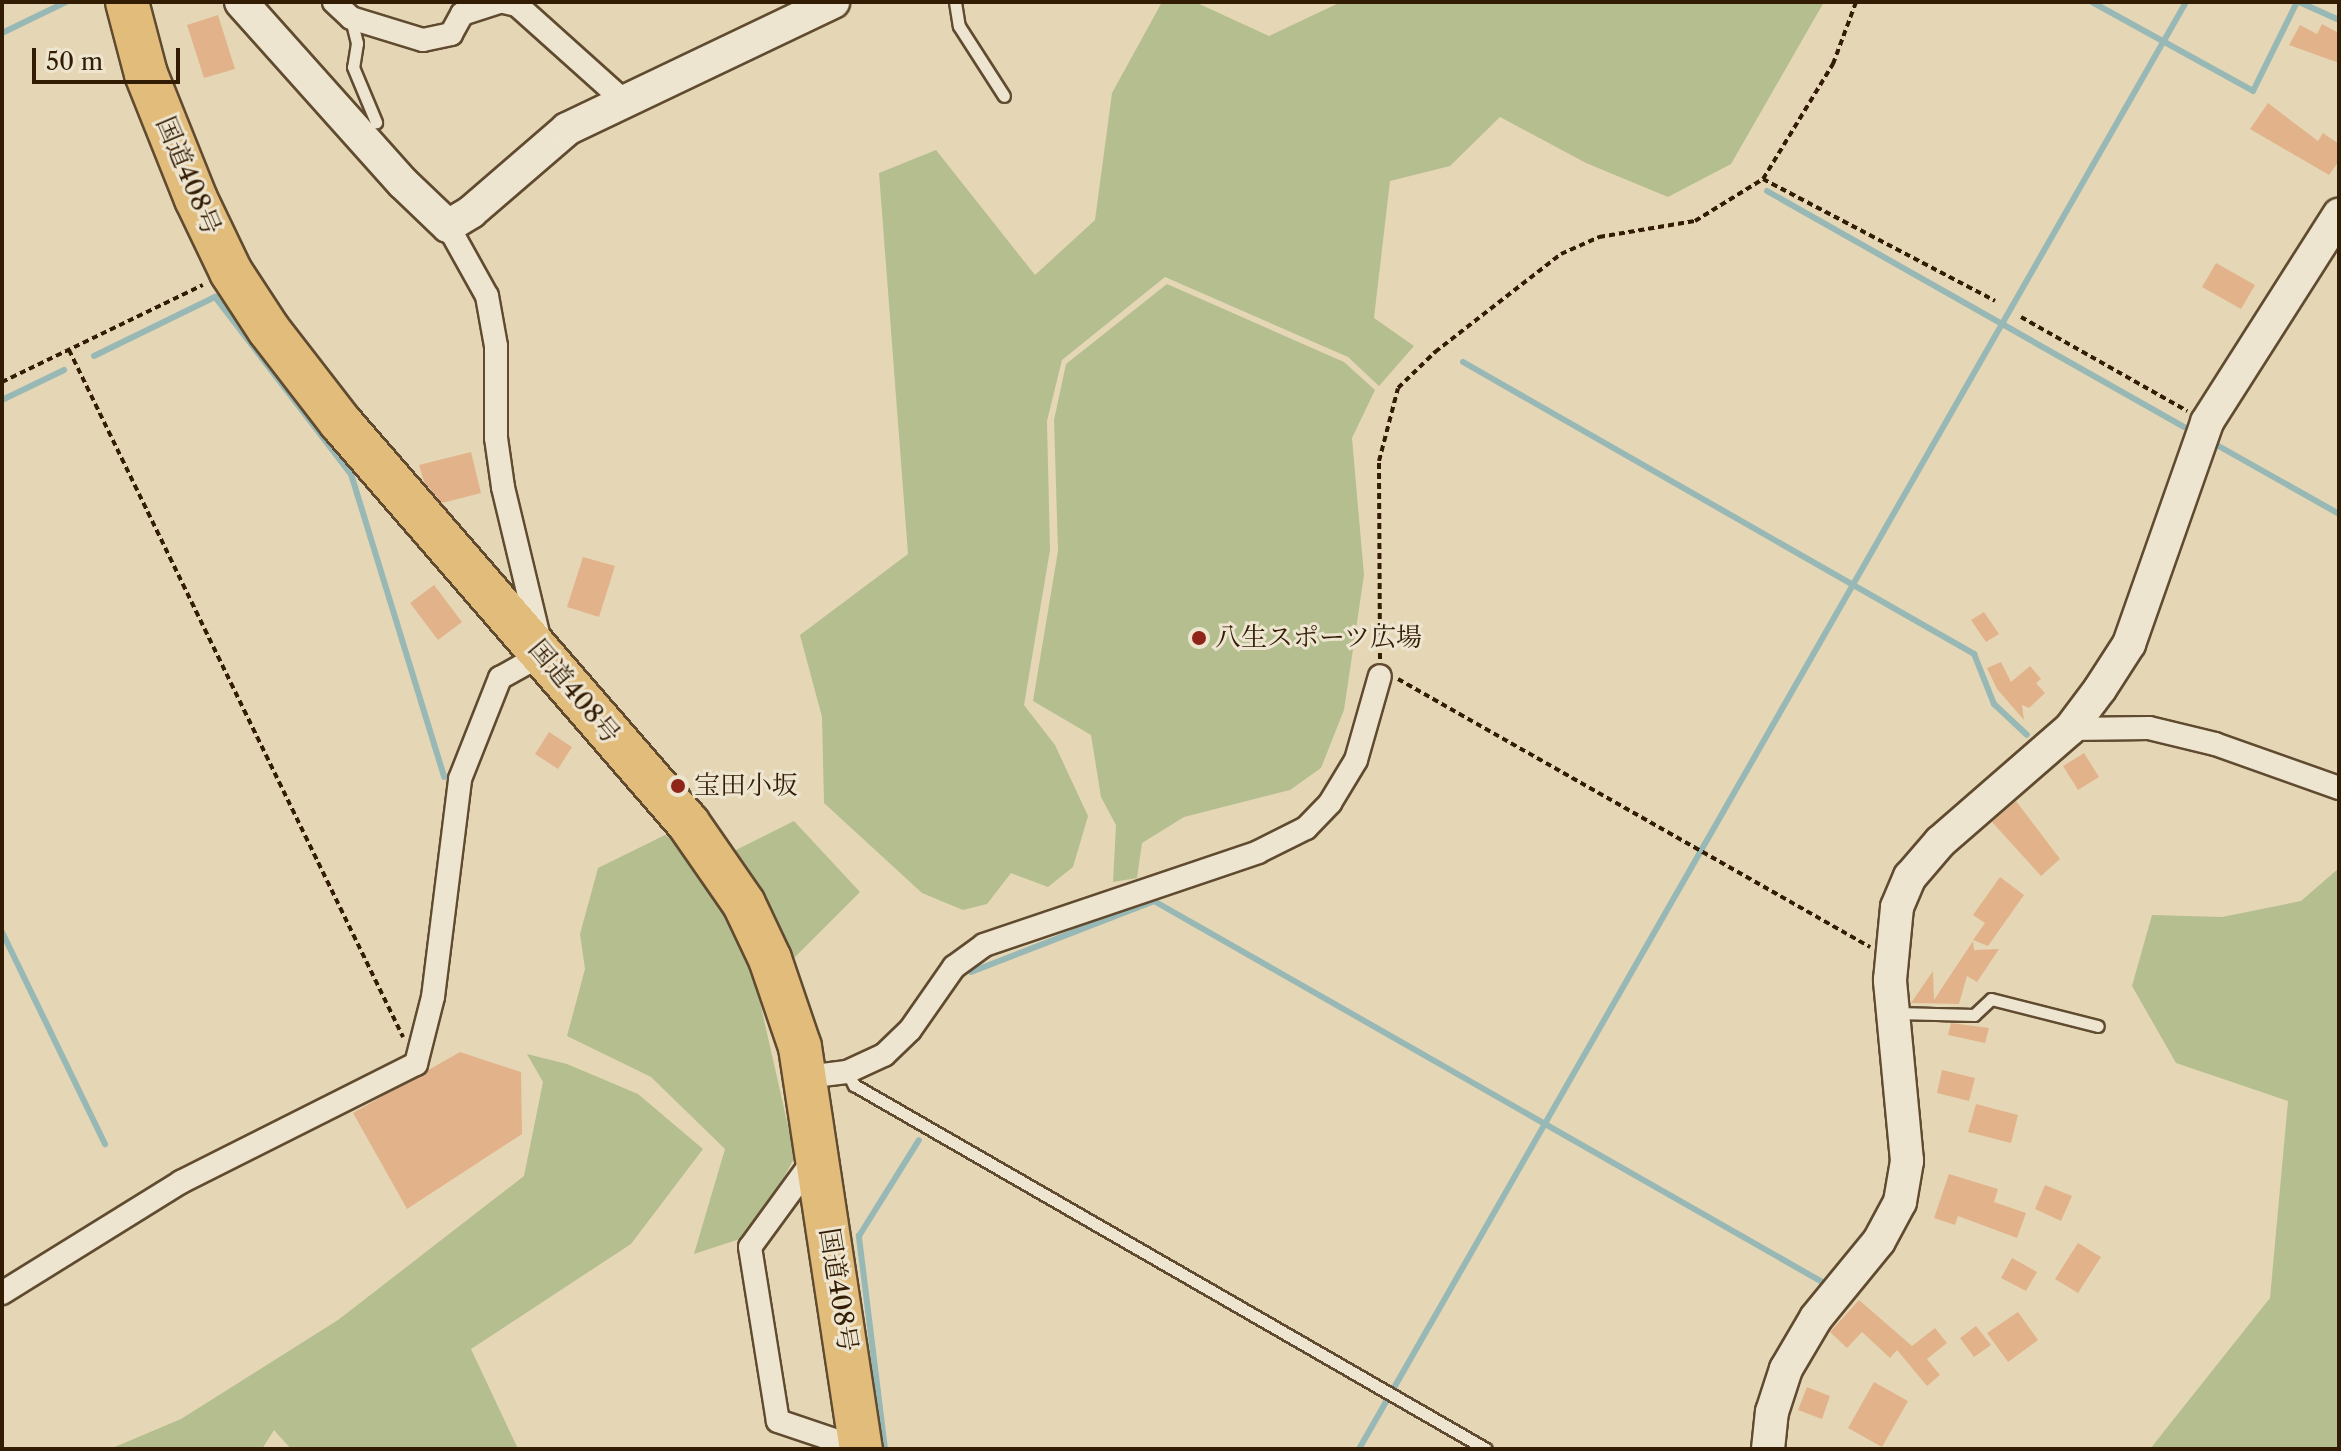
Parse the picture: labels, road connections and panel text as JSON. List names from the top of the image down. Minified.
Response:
{"streets":{"highway":["国道408号"]},"places":["八生スポーツ広場","宝田小坂"],"scale_bar":"50 m"}
